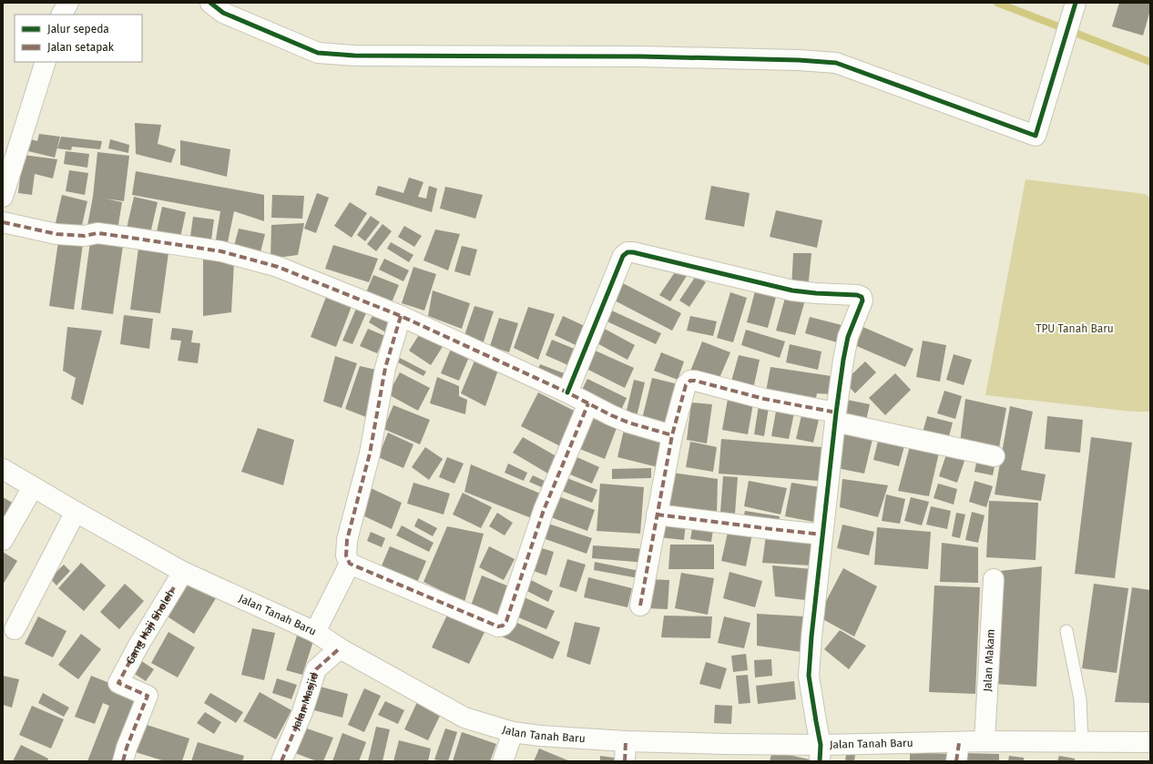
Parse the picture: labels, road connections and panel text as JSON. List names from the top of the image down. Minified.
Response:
{"streets":{"street":["Jalan Tanah Baru","Gang Haji Sholeh","Jalan Makam","Jalan Masjid"]},"crossings":[["Jalan Tanah Baru","Gang Haji Sholeh"],["Jalan Tanah Baru","Jalan Makam"],["Jalan Tanah Baru","Jalan Masjid"]],"parks":["TPU Tanah Baru"],"legend":["Jalur sepeda","Jalan setapak"]}
